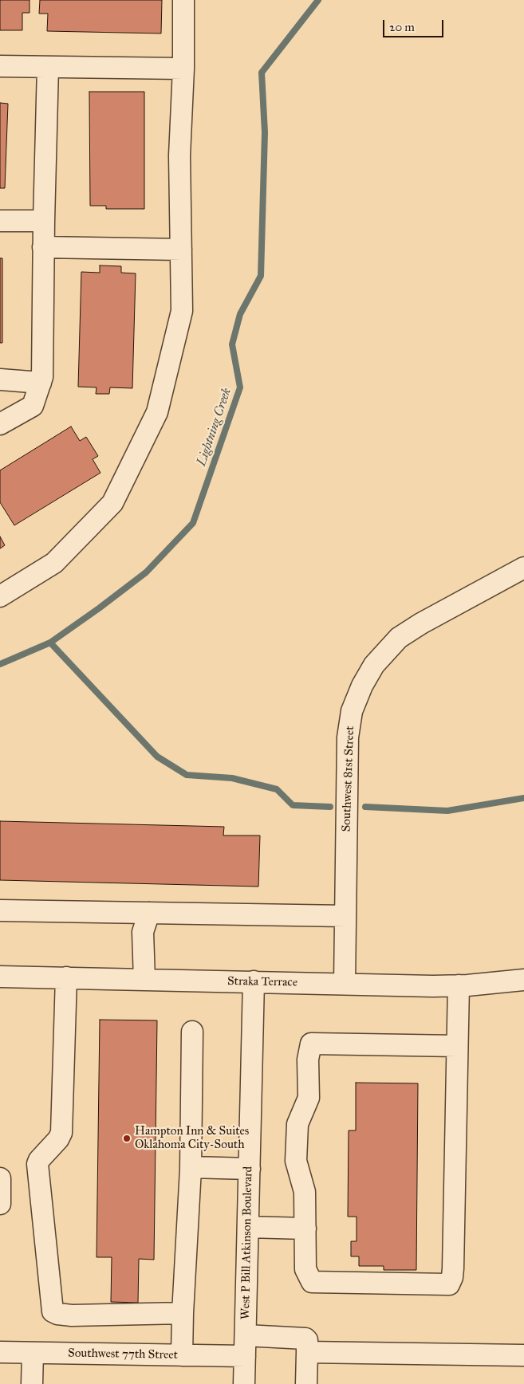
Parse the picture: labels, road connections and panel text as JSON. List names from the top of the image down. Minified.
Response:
{"streets":{"street":["Southwest 81st Street","Straka Terrace","West P Bill Atkinson Boulevard","Southwest 77th Street"]},"crossings":[["Southwest 81st Street","Straka Terrace"],["Straka Terrace","West P Bill Atkinson Boulevard"],["West P Bill Atkinson Boulevard","Southwest 77th Street"]],"water":["Lightning Creek"],"places":["Hampton Inn & Suites Oklahoma City-South"],"scale_bar":"20 m"}
